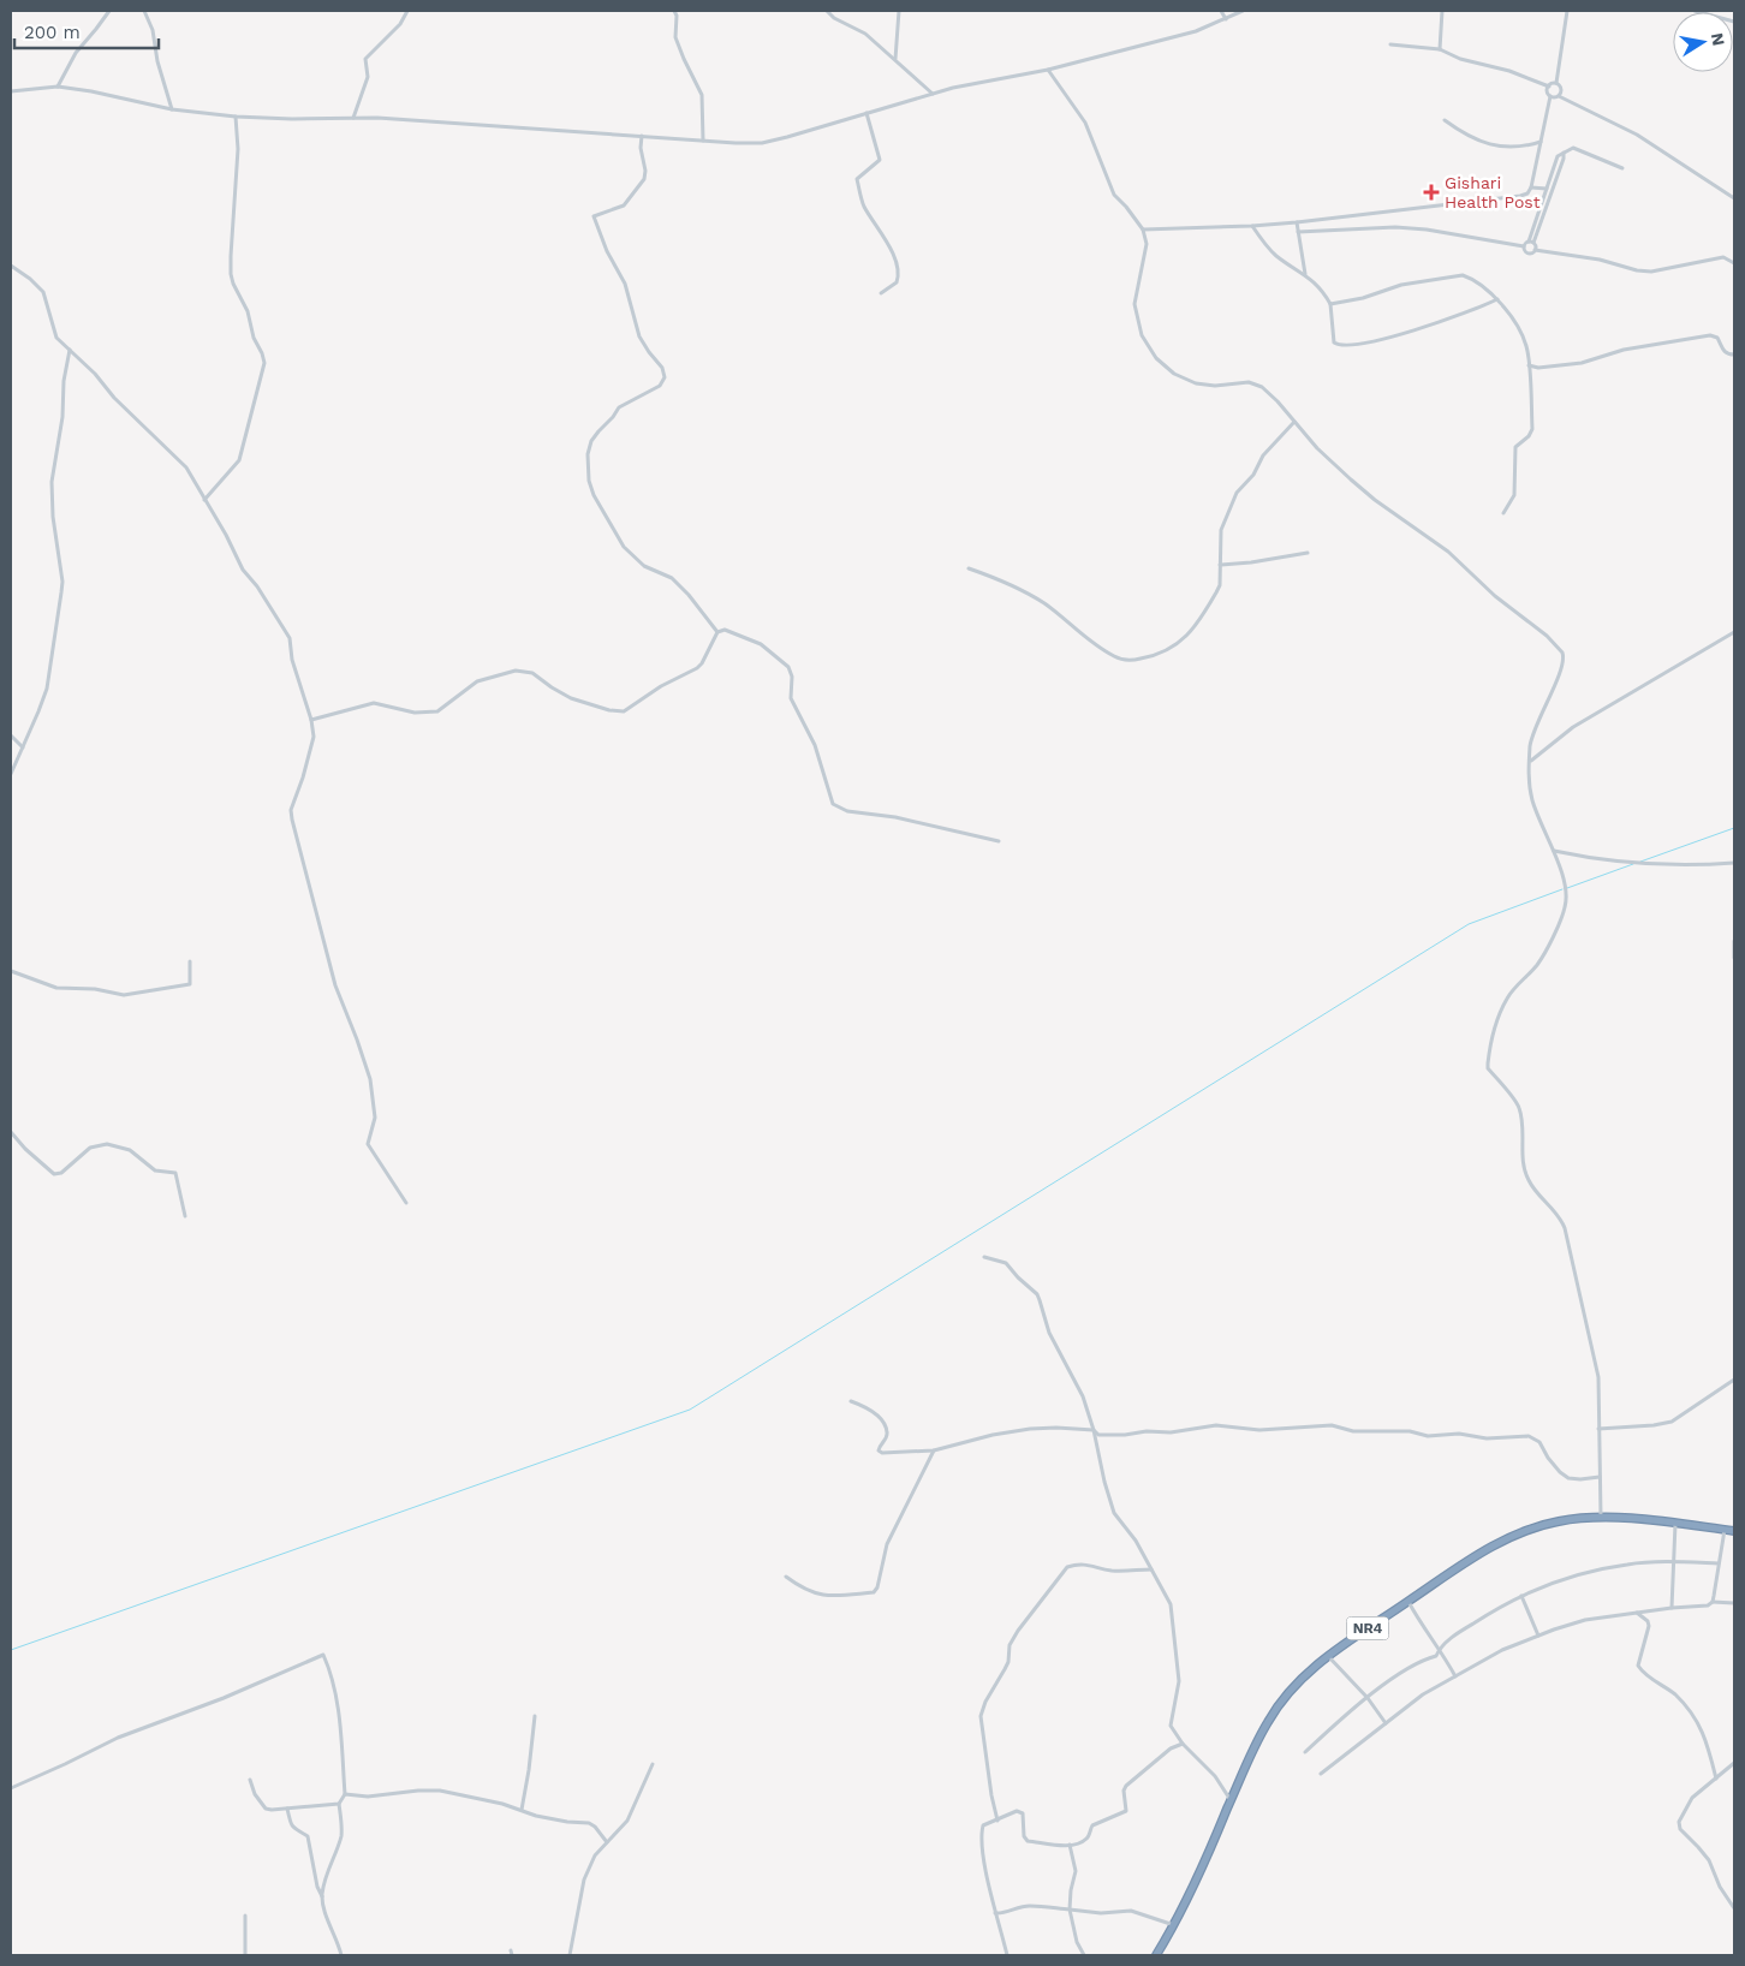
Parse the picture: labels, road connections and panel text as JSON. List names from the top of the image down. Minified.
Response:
{"streets":{"highway":["NR4"]},"places":{"health":["Gishari Health Post"]},"scale_bar":"200 m","north":"right"}
